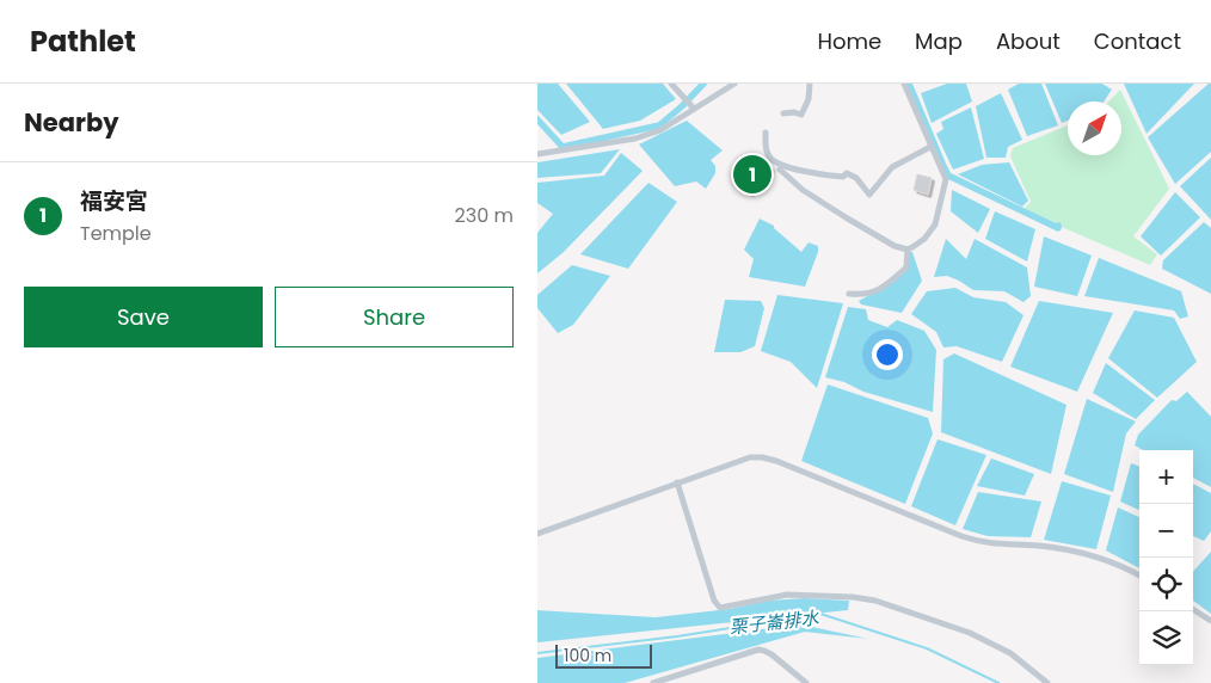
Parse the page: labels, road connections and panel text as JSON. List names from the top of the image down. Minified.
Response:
{"water":["栗子崙排水"],"scale_bar":"100 m","north":"top right","page":{"header":"Pathlet","nav":["Home","Map","About","Contact"],"heading":"Nearby","pins":"1","list":[{"mark":"1","name":"福安宮","note":"Temple","value":"230 m"}],"buttons":["Save","Share"],"map_buttons":["+","−"],"scale":"100 m"}}
